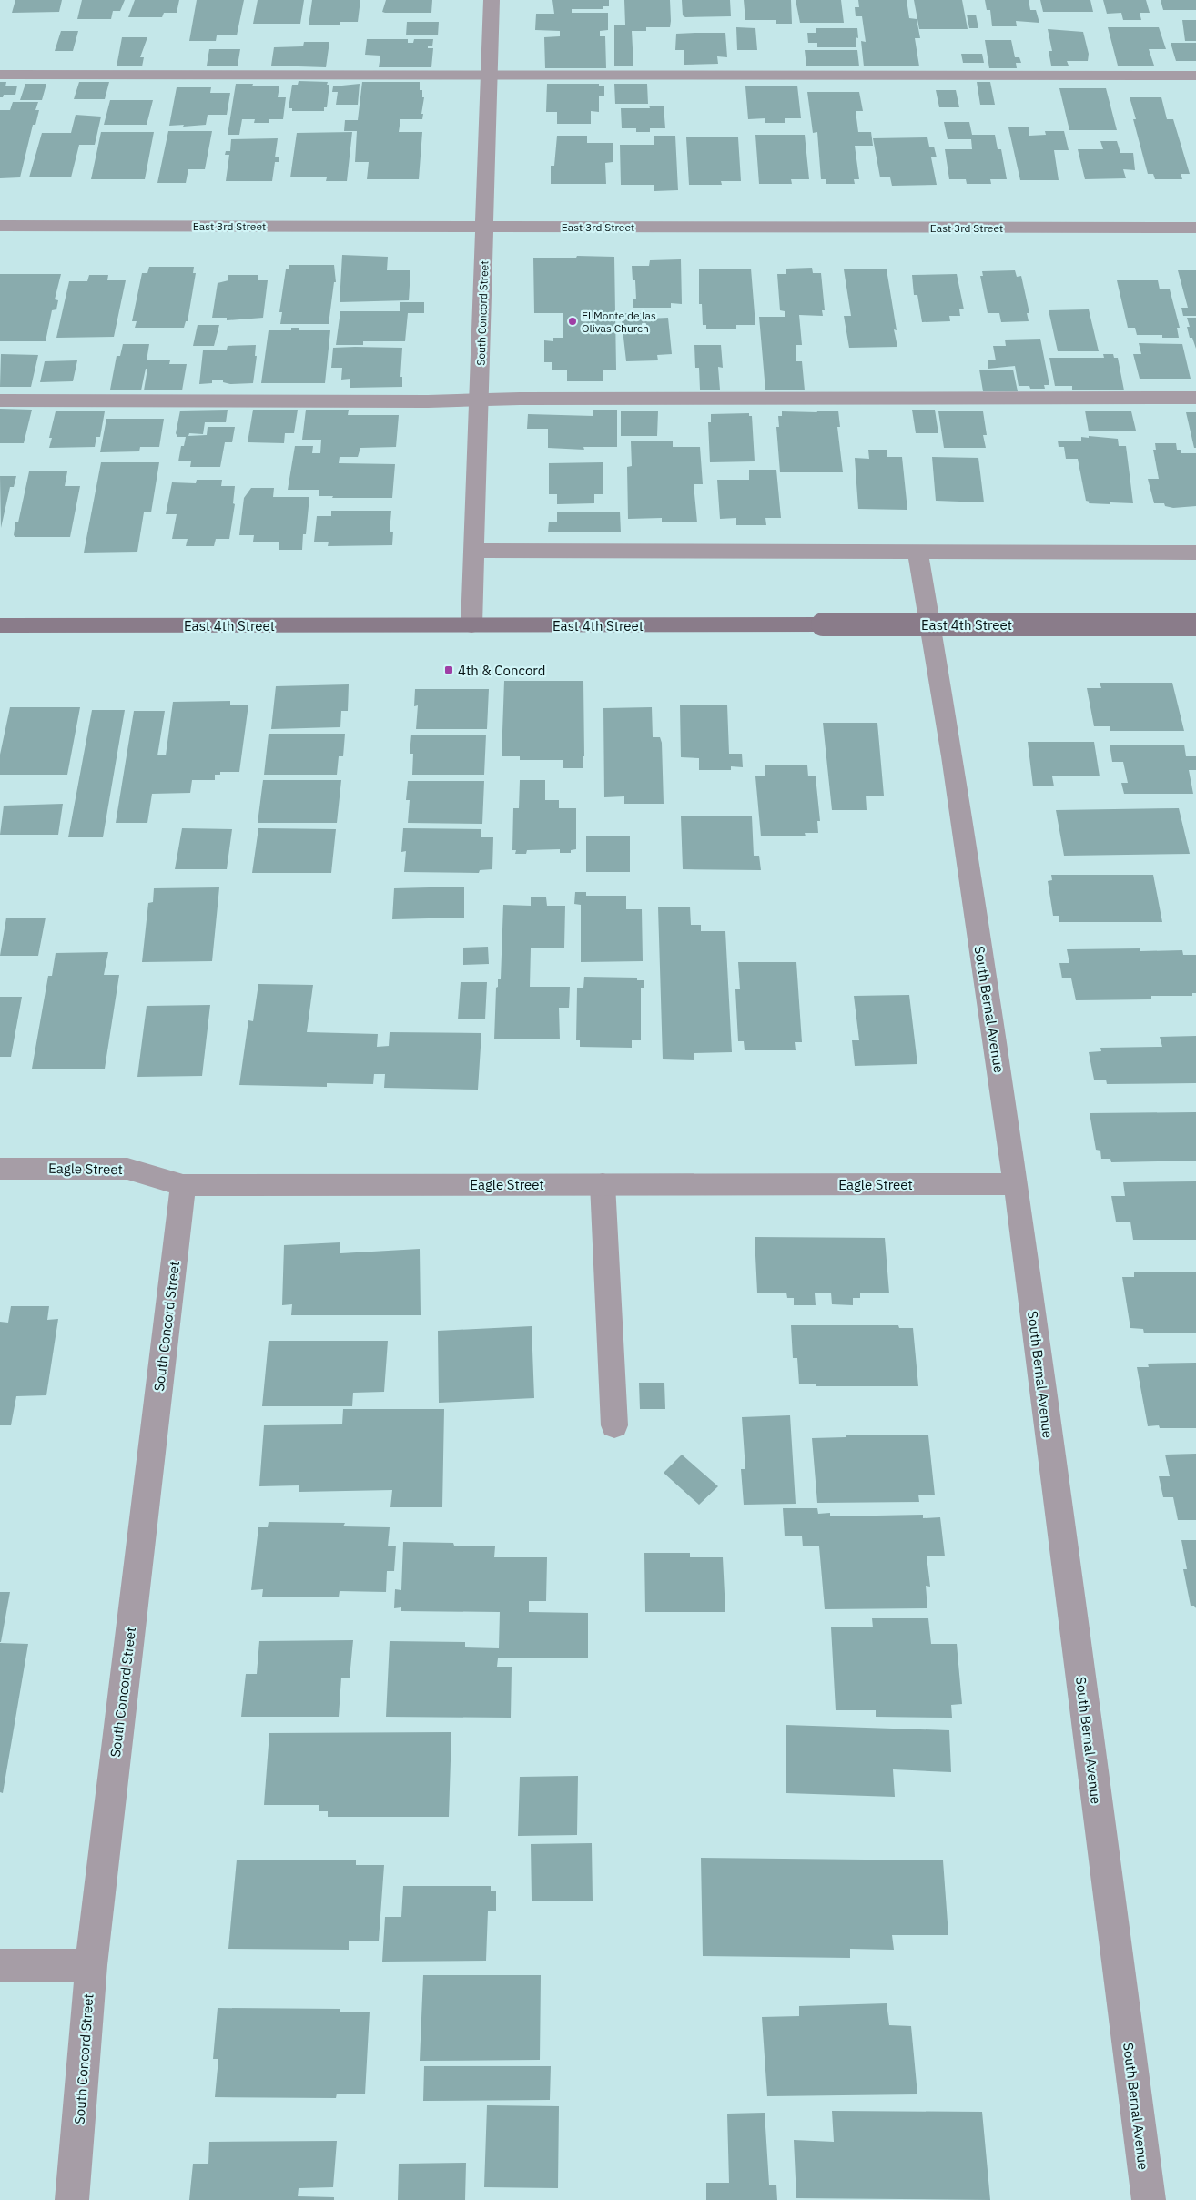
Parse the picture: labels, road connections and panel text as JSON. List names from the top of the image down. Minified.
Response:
{"streets":{"main road":["East 4th Street"],"street":["East 3rd Street","South Concord Street","South Bernal Avenue","Eagle Street"]},"crossings":[["East 3rd Street","South Concord Street"],["South Concord Street","East 4th Street"],["South Concord Street","Eagle Street"],["South Bernal Avenue","Eagle Street"]],"places":{"other":["El Monte de las Olivas Church"],"transit":["4th & Concord"]}}
